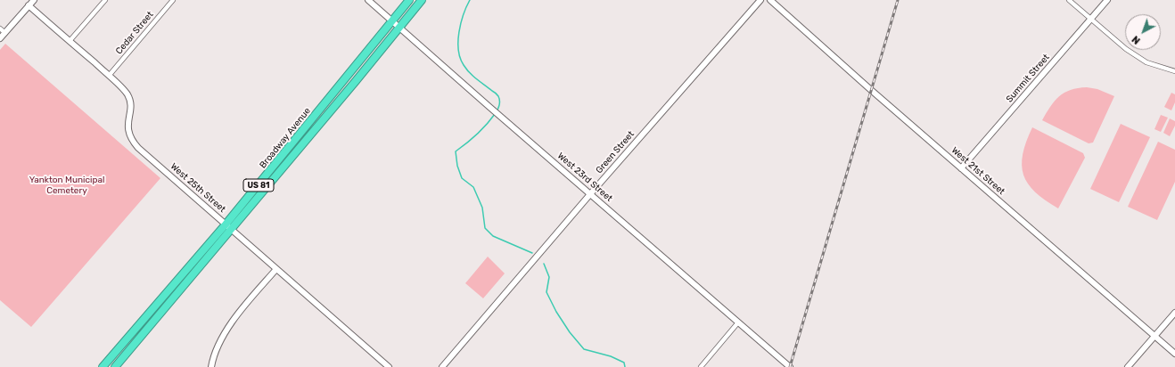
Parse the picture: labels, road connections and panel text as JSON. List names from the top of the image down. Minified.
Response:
{"streets":{"highway":["Broadway Avenue","US 81"],"street":["Cedar Street","Summit Street","Green Street","West 21st Street","West 23rd Street","West 25th Street"]},"crossings":[["Cedar Street","West 25th Street"],["Summit Street","West 21st Street"],["Broadway Avenue","West 23rd Street"],["Broadway Avenue","West 25th Street"],["Green Street","West 23rd Street"]],"parks":["Yankton Municipal Cemetery"],"north":"bottom left"}
